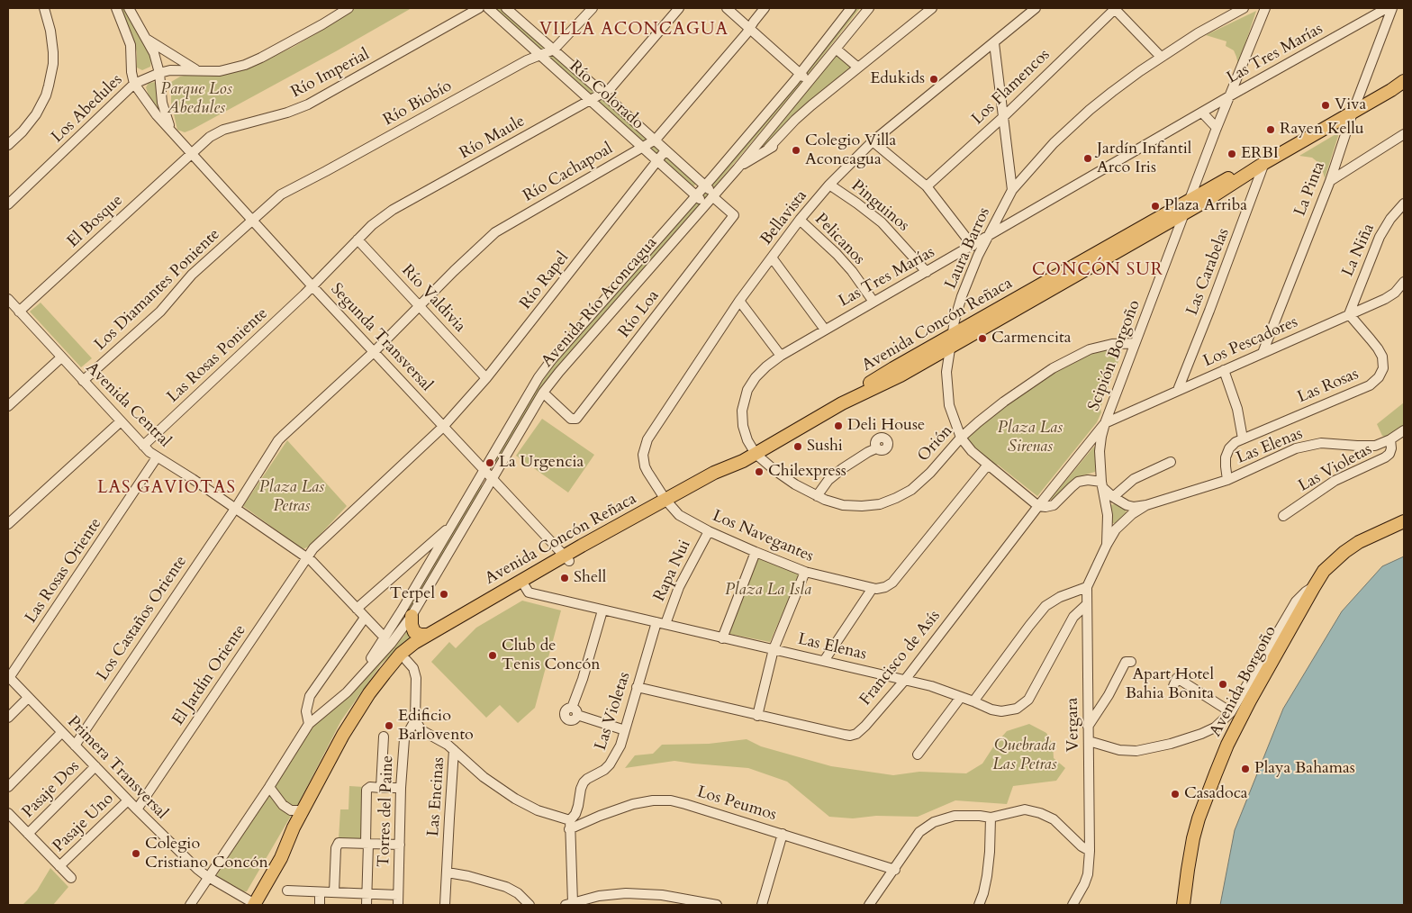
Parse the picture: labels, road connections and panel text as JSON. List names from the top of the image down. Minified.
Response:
{"streets":{"main road":["Avenida Concón Reñaca","Avenida Borgoño"],"street":["Las Tres Marías","Río Imperial","Los Flamencos","Río Colorado","Río Biobío","Los Abedules","Río Maule","Río Cachapoal","La Pinta","Pinguinos","Bellavista","El Bosque","Pelicanos","Laura Barros","La Niña","Las Carabelas","Río Rapel","Los Diamantes Poniente","Río Valdivia","Avenida Río Aconcagua","Río Loa","Segunda Transversal","Los Pescadores","Las Rosas Poniente","Scipión Borgoño","Las Rosas","Avenida Central","Orión","Las Elenas","Las Violetas","Los Navegantes","Las Rosas Oriente","Rapa Nui","Los Castaños Oriente","Francisco de Asís","El Jardín Oriente","Vergara","Primera Transversal","Pasaje Dos","Las Encinas","Los Peumos","Torres del Paine","Pasaje Uno"]},"crossings":[["Las Tres Marías","Pinguinos"],["Las Tres Marías","Pelicanos"],["Las Tres Marías","Laura Barros"],["Las Tres Marías","Avenida Concón Reñaca"],["Las Tres Marías","Scipión Borgoño"],["Las Tres Marías","Orión"],["Río Imperial","El Bosque"],["Río Imperial","Segunda Transversal"],["Río Colorado","Río Biobío"],["Río Colorado","Río Maule"],["Río Colorado","Río Cachapoal"],["Río Colorado","Río Rapel"],["Río Colorado","Avenida Río Aconcagua"],["Río Colorado","Río Loa"],["Río Biobío","Los Diamantes Poniente"],["Río Biobío","Segunda Transversal"],["Los Abedules","Segunda Transversal"],["Río Maule","Río Valdivia"],["Río Maule","Segunda Transversal"],["Río Maule","Las Rosas Poniente"],["Río Cachapoal","Río Valdivia"],["Río Cachapoal","Segunda Transversal"],["Río Cachapoal","Los Castaños Oriente"],["La Pinta","Avenida Concón Reñaca"],["La Pinta","Los Pescadores"],["Pinguinos","Bellavista"],["Bellavista","Pelicanos"],["Bellavista","Avenida Concón Reñaca"],["Bellavista","Los Navegantes"],["El Bosque","Segunda Transversal"],["El Bosque","Avenida Central"],["Laura Barros","Avenida Concón Reñaca"],["Laura Barros","Orión"],["Laura Barros","Francisco de Asís"],["La Niña","Los Pescadores"],["La Niña","Las Rosas"],["Las Carabelas","Avenida Concón Reñaca"],["Las Carabelas","Los Pescadores"],["Río Rapel","Río Valdivia"],["Río Rapel","Segunda Transversal"],["Río Rapel","El Jardín Oriente"],["Los Diamantes Poniente","Segunda Transversal"],["Los Diamantes Poniente","Avenida Central"],["Avenida Río Aconcagua","Río Loa"],["Avenida Río Aconcagua","Segunda Transversal"],["Avenida Río Aconcagua","Avenida Central"],["Avenida Concón Reñaca","Segunda Transversal"],["Avenida Concón Reñaca","Scipión Borgoño"],["Avenida Concón Reñaca","Orión"],["Avenida Concón Reñaca","Las Elenas"],["Avenida Concón Reñaca","Los Navegantes"],["Segunda Transversal","Las Rosas Poniente"],["Segunda Transversal","Los Castaños Oriente"],["Segunda Transversal","El Jardín Oriente"],["Los Pescadores","Scipión Borgoño"],["Los Pescadores","Las Rosas"],["Los Pescadores","Francisco de Asís"],["Las Rosas Poniente","Avenida Central"],["Scipión Borgoño","Orión"],["Scipión Borgoño","Las Elenas"],["Scipión Borgoño","Francisco de Asís"],["Scipión Borgoño","Vergara"],["Las Rosas","Las Elenas"],["Avenida Central","Las Rosas Oriente"],["Avenida Central","Los Castaños Oriente"],["Avenida Central","El Jardín Oriente"],["Las Elenas","Las Violetas"],["Las Elenas","Rapa Nui"],["Las Elenas","Francisco de Asís"],["Las Elenas","Vergara"],["Las Violetas","Rapa Nui"],["Las Violetas","Francisco de Asís"],["Las Violetas","Los Peumos"],["Los Navegantes","Rapa Nui"],["Las Rosas Oriente","Primera Transversal"],["Los Castaños Oriente","Primera Transversal"],["El Jardín Oriente","Primera Transversal"],["Primera Transversal","Pasaje Dos"],["Primera Transversal","Pasaje Uno"],["Las Encinas","Torres del Paine"]],"districts":["VILLA ACONCAGUA","CONCÓN SUR","LAS GAVIOTAS"],"parks":["Parque Los Abedules","Plaza Las Sirenas","Plaza Las Petras","Plaza La Isla","Quebrada Las Petras"],"places":["Edukids","Viva","Rayen Kellu","Colegio Villa Aconcagua","ERBI","Jardín Infantil Arco Iris","Plaza Arriba","Carmencita","Deli House","Sushi","La Urgencia","Chilexpress","Shell","Terpel","Club de Tenis Concón","Apart Hotel Bahia Bonita","Edificio Barlovento","Playa Bahamas","Casadoca","Colegio Cristiano Concón"]}
